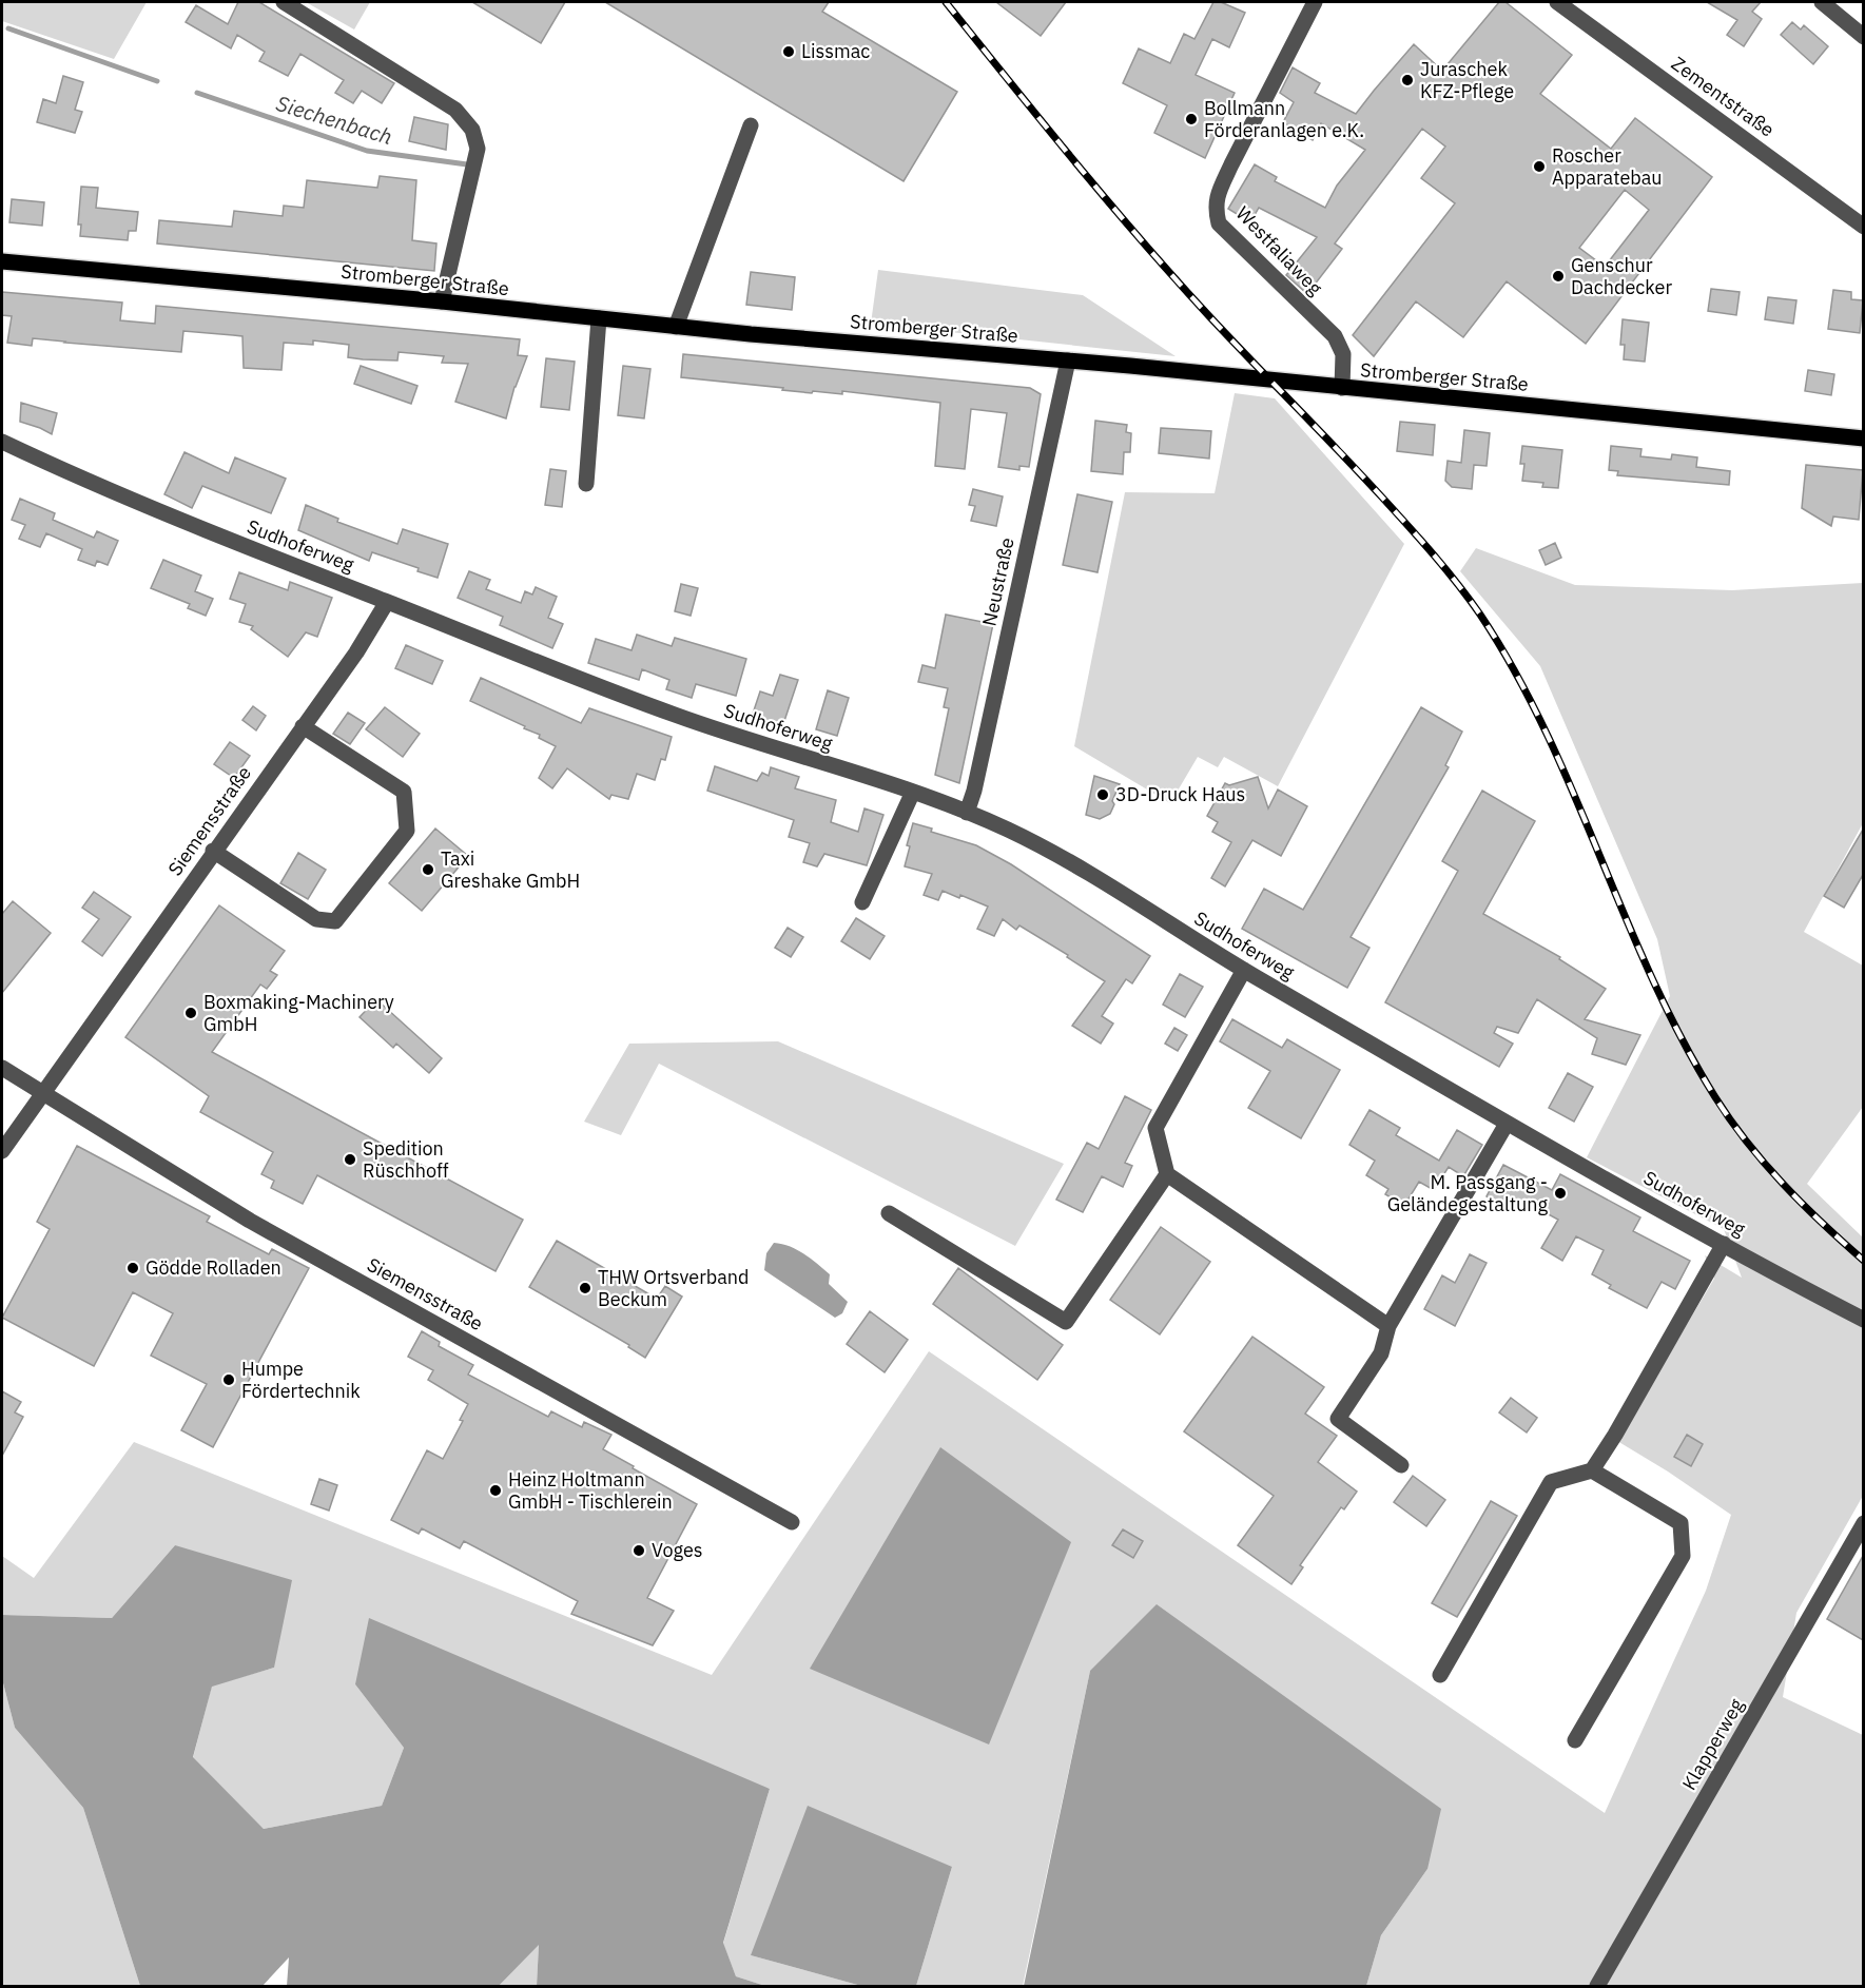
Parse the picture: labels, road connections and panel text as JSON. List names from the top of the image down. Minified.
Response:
{"streets":{"main road":["Stromberger Straße"],"street":["Zementstraße","Westfaliaweg","Sudhoferweg","Neustraße","Siemensstraße","Klapperweg"]},"crossings":[["Westfaliaweg","Stromberger Straße"],["Stromberger Straße","Neustraße"],["Sudhoferweg","Neustraße"],["Sudhoferweg","Siemensstraße"]],"water":["Siechenbach"],"places":["Lissmac","Juraschek KFZ-Pflege","Bollmann Förderanlagen e.K.","Roscher Apparatebau","Genschur Dachdecker","3D-Druck Haus","Taxi Greshake GmbH","Boxmaking-Machinery GmbH","Spedition Rüschhoff","M. Passgang - Geländegestaltung","Gödde Rolladen","THW Ortsverband Beckum","Humpe Fördertechnik","Heinz Holtmann GmbH - Tischlerein","Voges"]}
